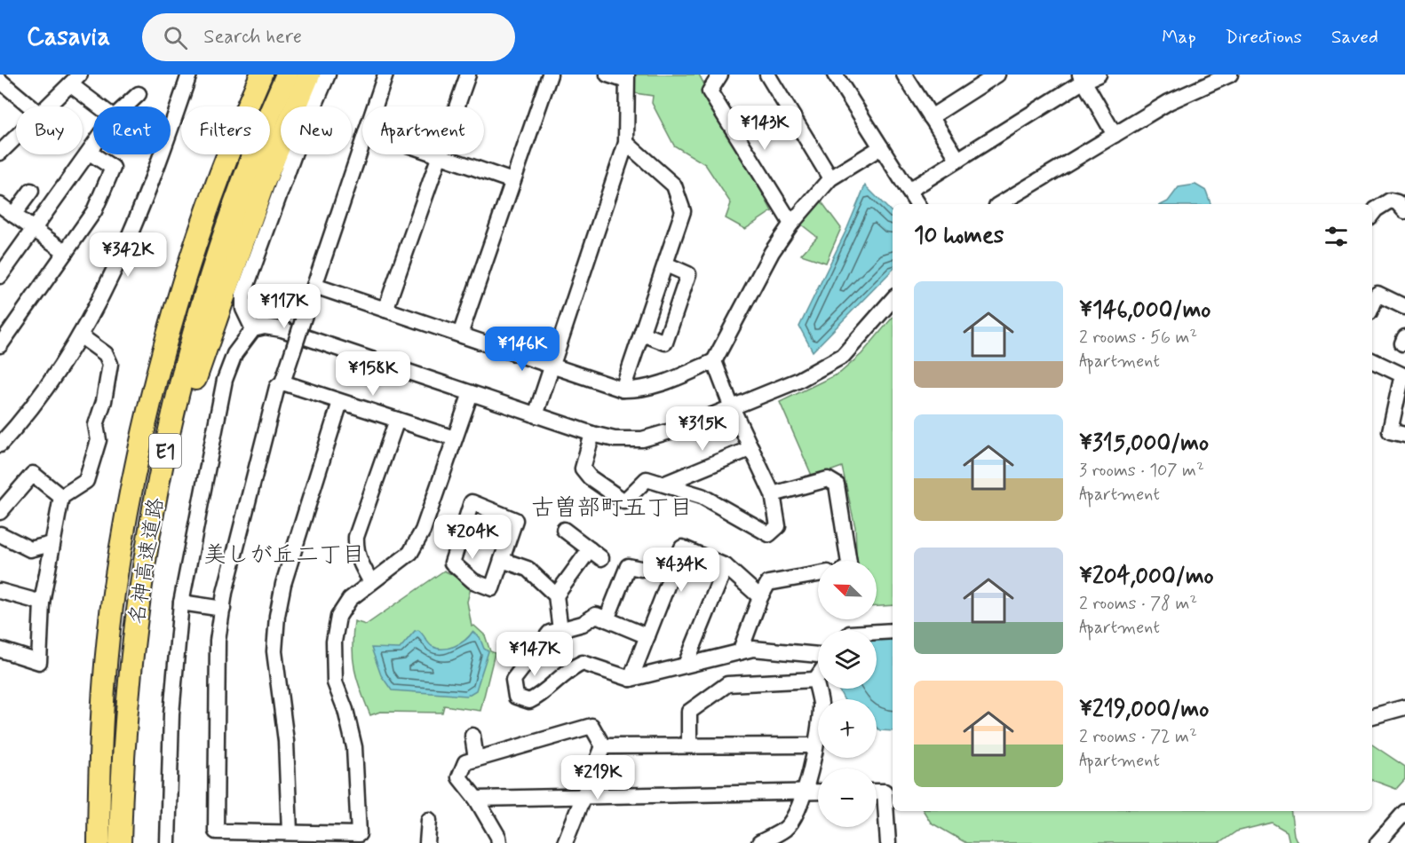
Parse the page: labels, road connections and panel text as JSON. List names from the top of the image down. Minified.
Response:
{"streets":{"highway":["E1","名神高速道路"]},"districts":["古曽部町五丁目","美しが丘二丁目"],"north":"top left","page":{"header":"Casavia","search":"Search here","nav":["Map","Directions","Saved"],"price":["¥143K","¥342K","¥117K","¥146K","¥158K","¥315K","¥204K","¥434K","¥147K","¥219K"],"chip":["Buy","Rent","Filters","New","Apartment"],"heading":"10 homes","list":[{"name":"¥146,000/mo","note":"2 rooms · 56 m² · Apartment"},{"name":"¥315,000/mo","note":"3 rooms · 107 m² · Apartment"},{"name":"¥204,000/mo","note":"2 rooms · 78 m² · Apartment"},{"name":"¥219,000/mo","note":"2 rooms · 72 m² · Apartment"}],"map_buttons":["+","−"]}}
